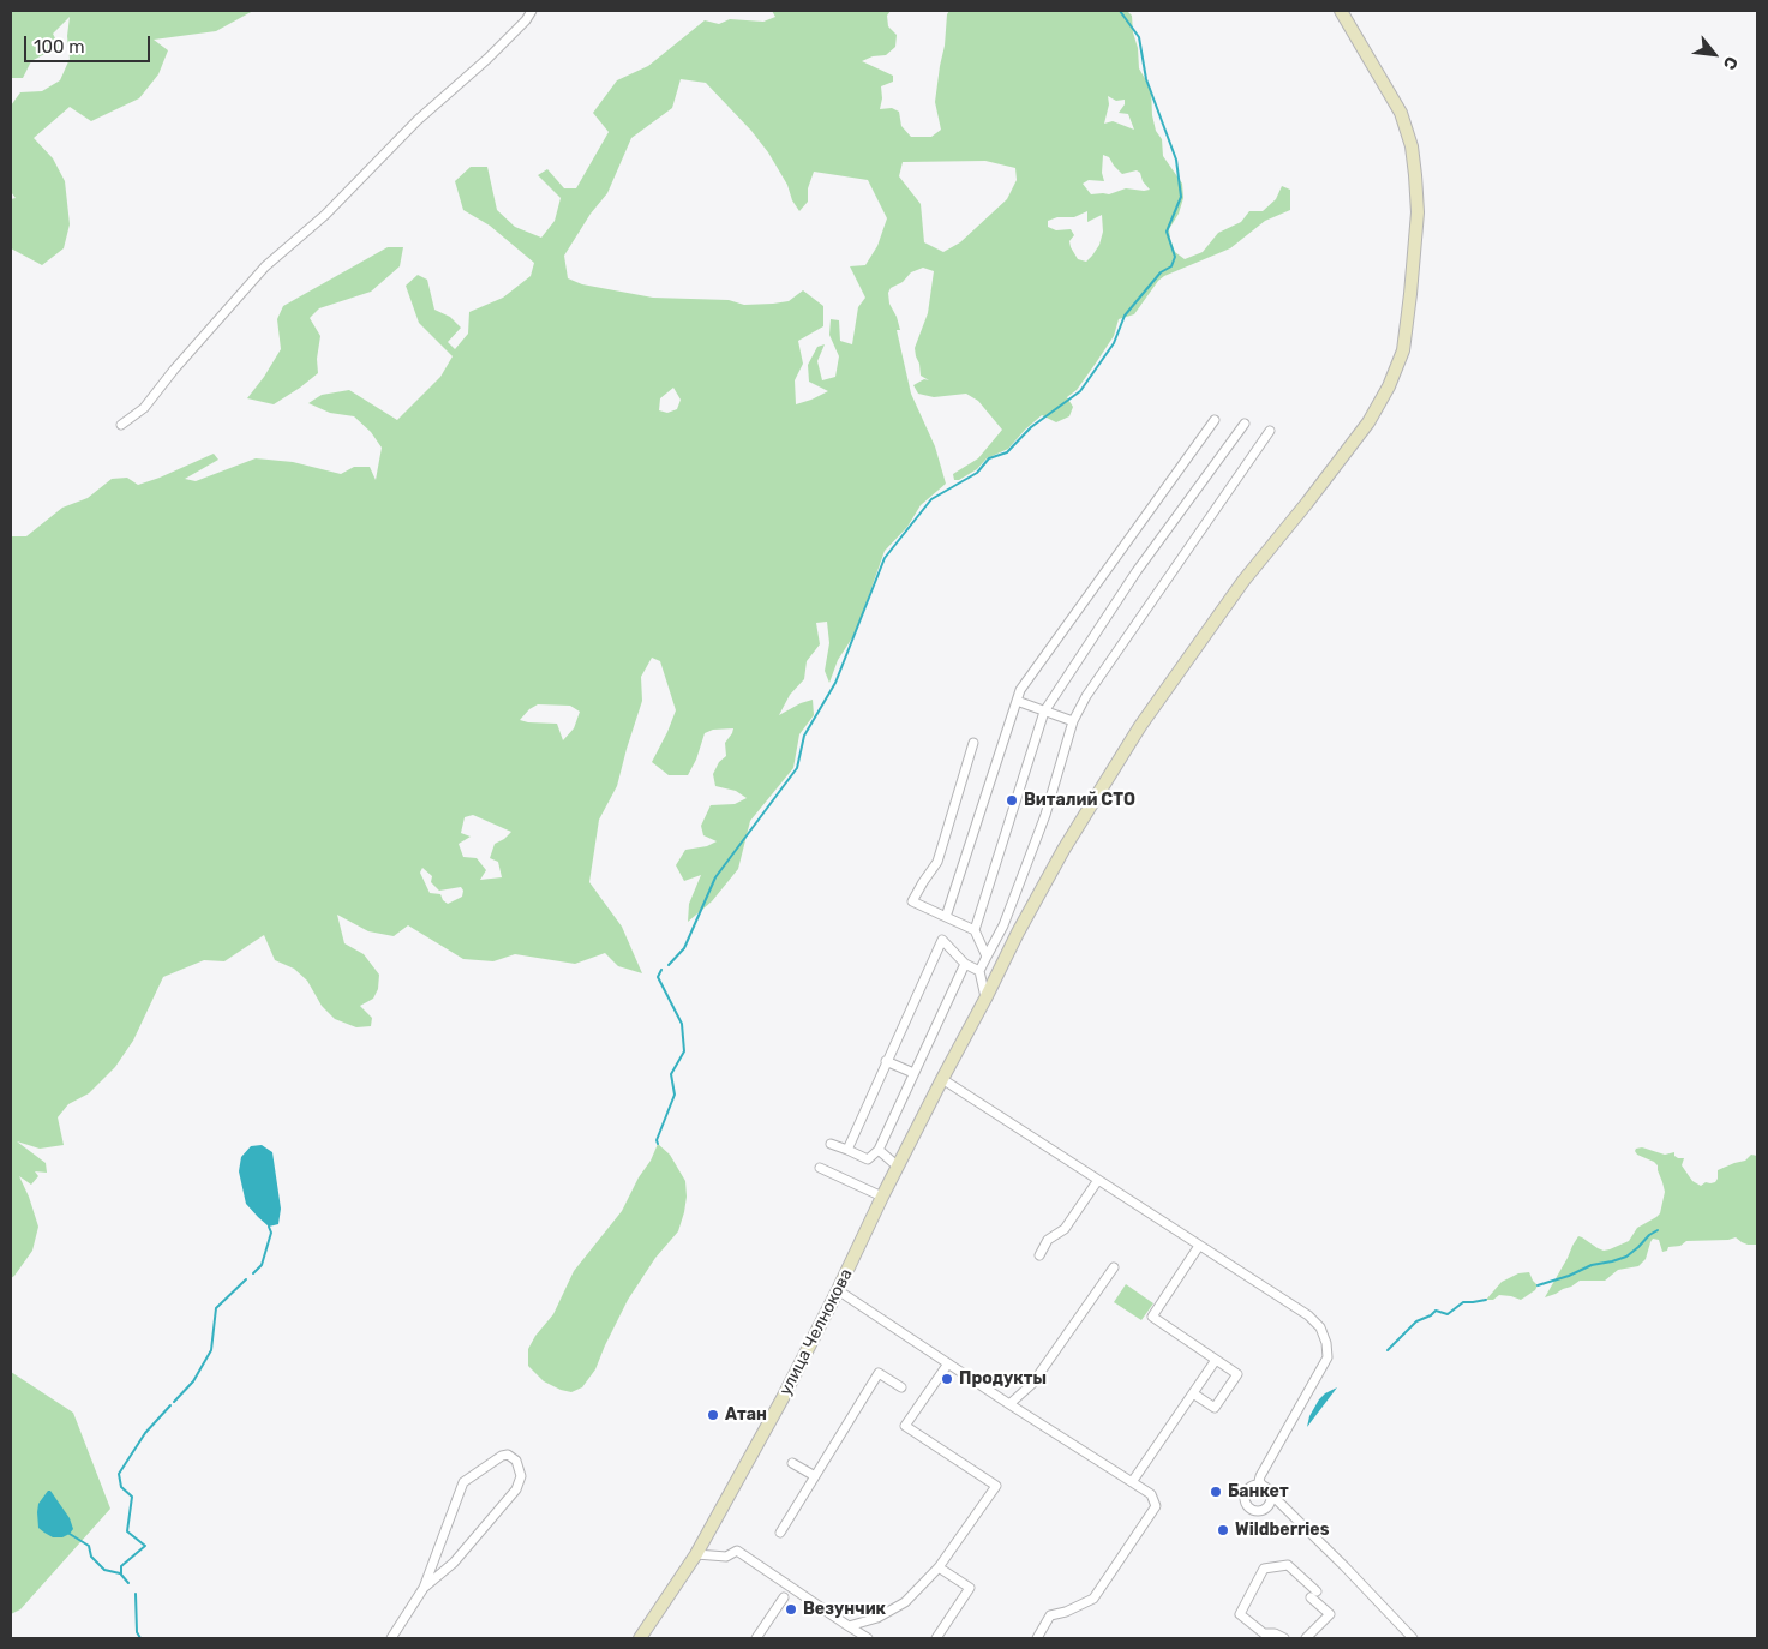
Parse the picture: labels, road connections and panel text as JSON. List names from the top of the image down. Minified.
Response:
{"streets":{"main road":["улица Челнокова"]},"places":["Виталий СТО","Продукты","Атан","Банкет","Wildberries","Везунчик"],"scale_bar":"100 m","north":"bottom right"}
